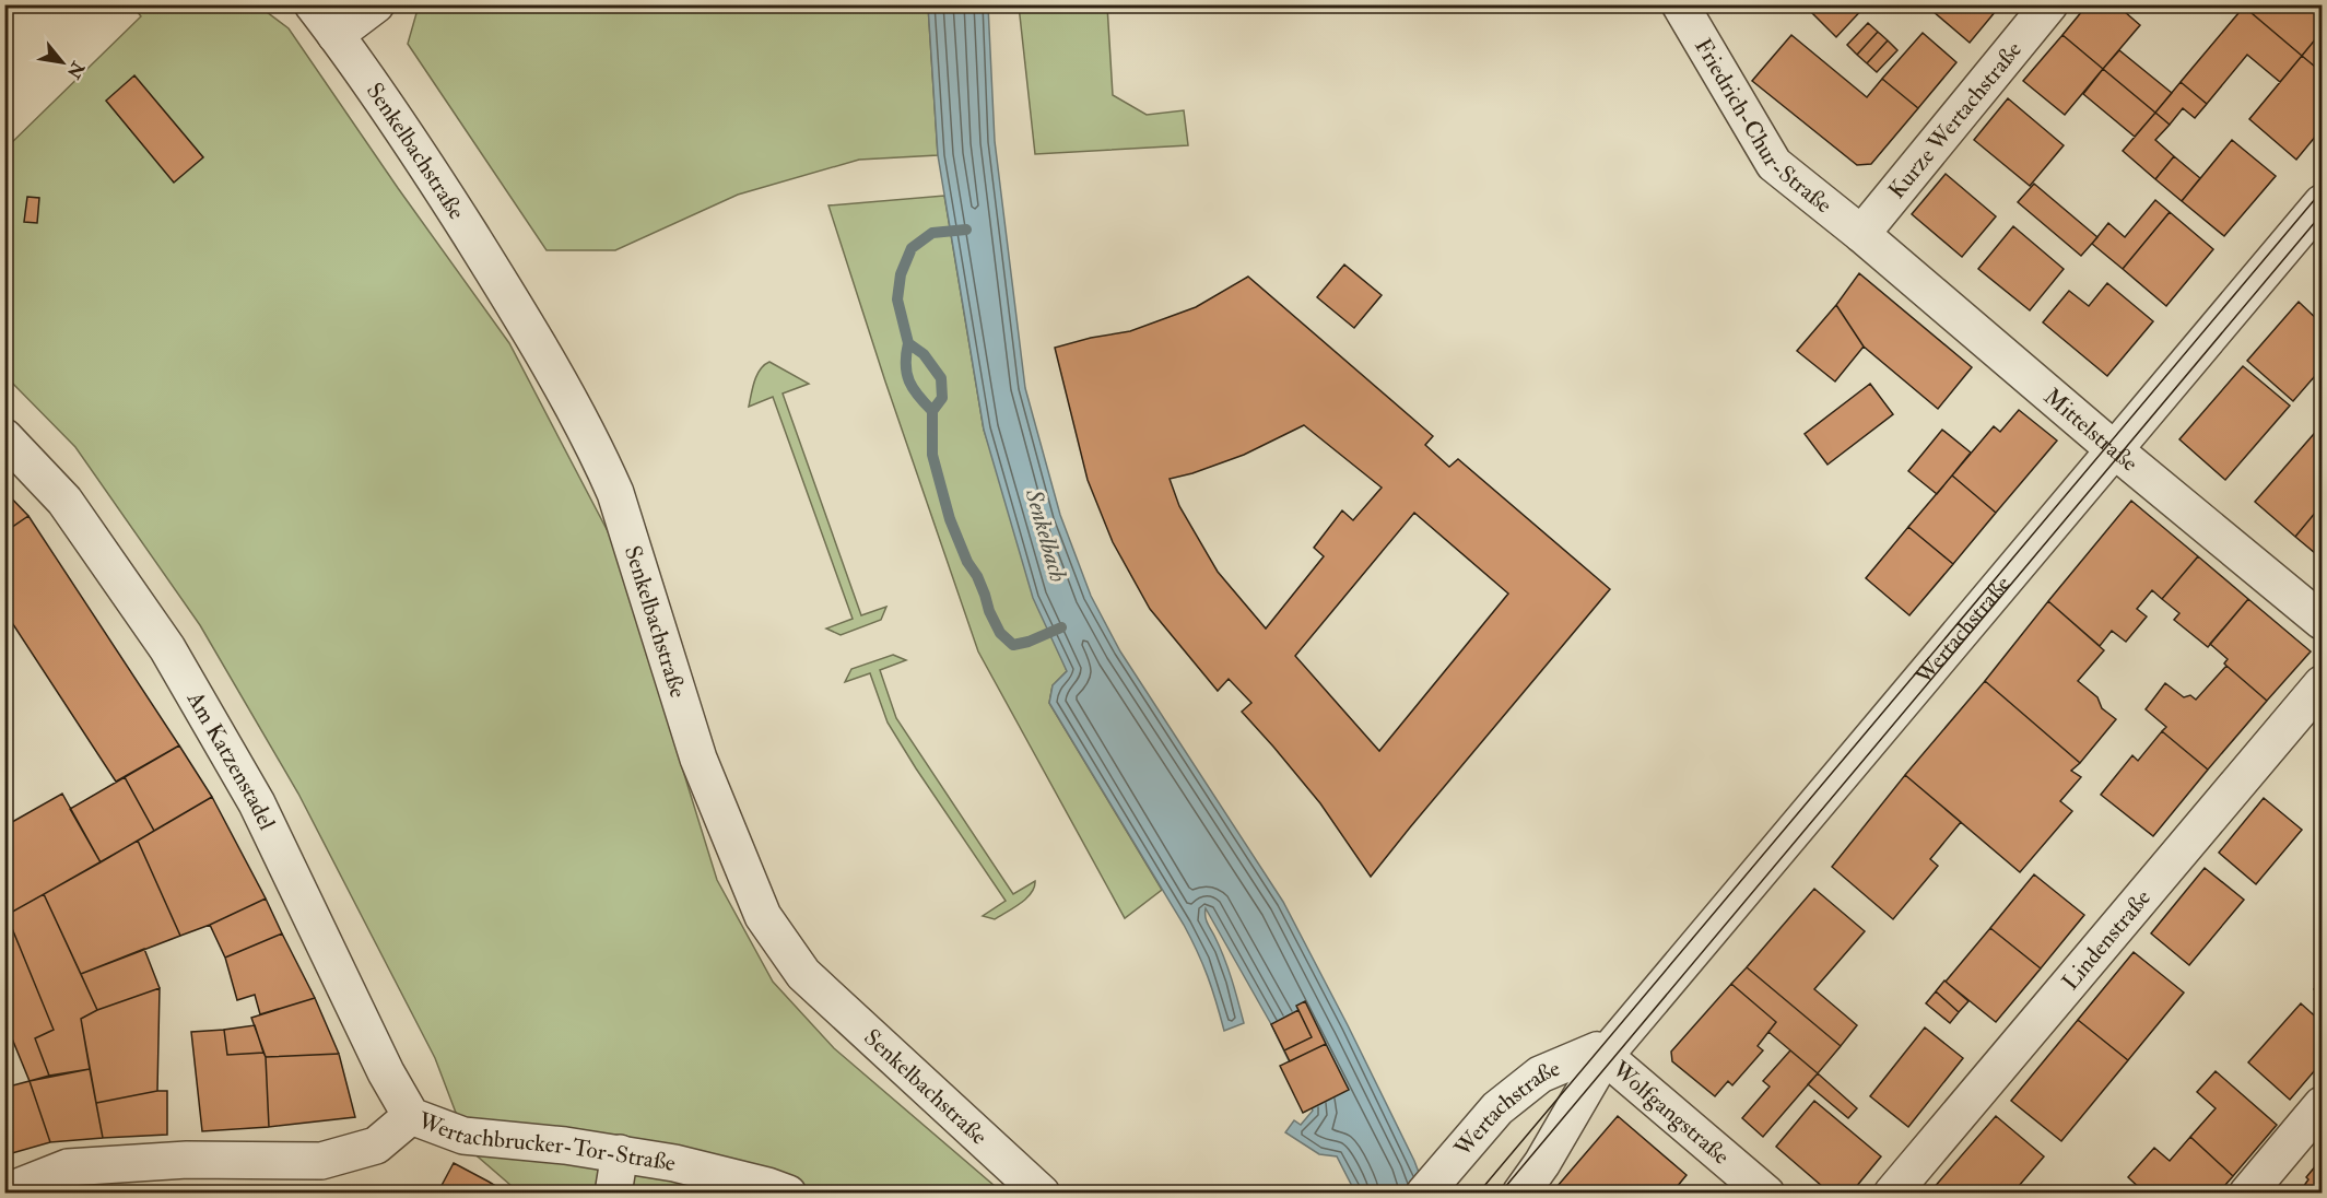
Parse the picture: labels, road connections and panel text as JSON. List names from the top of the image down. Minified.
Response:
{"streets":{"street":["Kurze Wertachstraße","Friedrich-Chur-Straße","Senkelbachstraße","Mittelstraße","Wertachstraße","Am Katzenstadel","Lindenstraße","Wolfgangstraße","Wertachbrucker-Tor-Straße"]},"crossings":[["Kurze Wertachstraße","Friedrich-Chur-Straße"],["Kurze Wertachstraße","Mittelstraße"],["Friedrich-Chur-Straße","Mittelstraße"],["Mittelstraße","Wertachstraße"],["Wertachstraße","Wolfgangstraße"],["Am Katzenstadel","Wertachbrucker-Tor-Straße"]],"water":["Senkelbach"],"north":"bottom right"}
